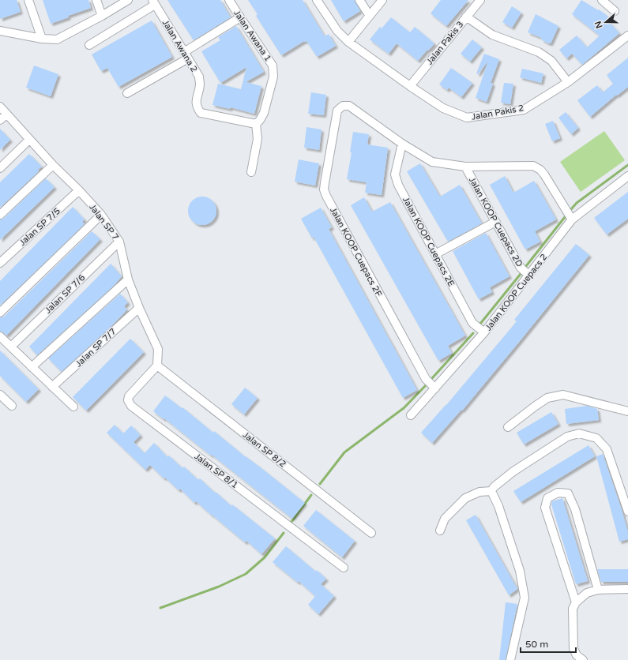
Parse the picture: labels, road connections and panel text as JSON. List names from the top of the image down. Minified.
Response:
{"streets":{"street":["Jalan Awana 1","Jalan Pakis 3","Jalan Awana 2","Jalan Pakis 2","Jalan SP 7","Jalan KOOP Cuepacs 2D","Jalan SP 7/5","Jalan KOOP Cuepacs 2E","Jalan KOOP Cuepacs 2F","Jalan KOOP Cuepacs 2","Jalan SP 7/6","Jalan SP 7/7","Jalan SP 8/2","Jalan SP 8/1"]},"crossings":[["Jalan Awana 1","Jalan Awana 2"],["Jalan Pakis 3","Jalan Pakis 2"],["Jalan SP 7","Jalan SP 7/5"],["Jalan SP 7","Jalan SP 7/6"],["Jalan SP 7","Jalan SP 7/7"],["Jalan SP 7","Jalan SP 8/2"],["Jalan SP 7","Jalan SP 8/1"],["Jalan KOOP Cuepacs 2D","Jalan KOOP Cuepacs 2"],["Jalan KOOP Cuepacs 2E","Jalan KOOP Cuepacs 2F"],["Jalan KOOP Cuepacs 2E","Jalan KOOP Cuepacs 2"],["Jalan KOOP Cuepacs 2F","Jalan KOOP Cuepacs 2"],["Jalan SP 8/2","Jalan SP 8/1"]],"scale_bar":"50 m","north":"left"}
